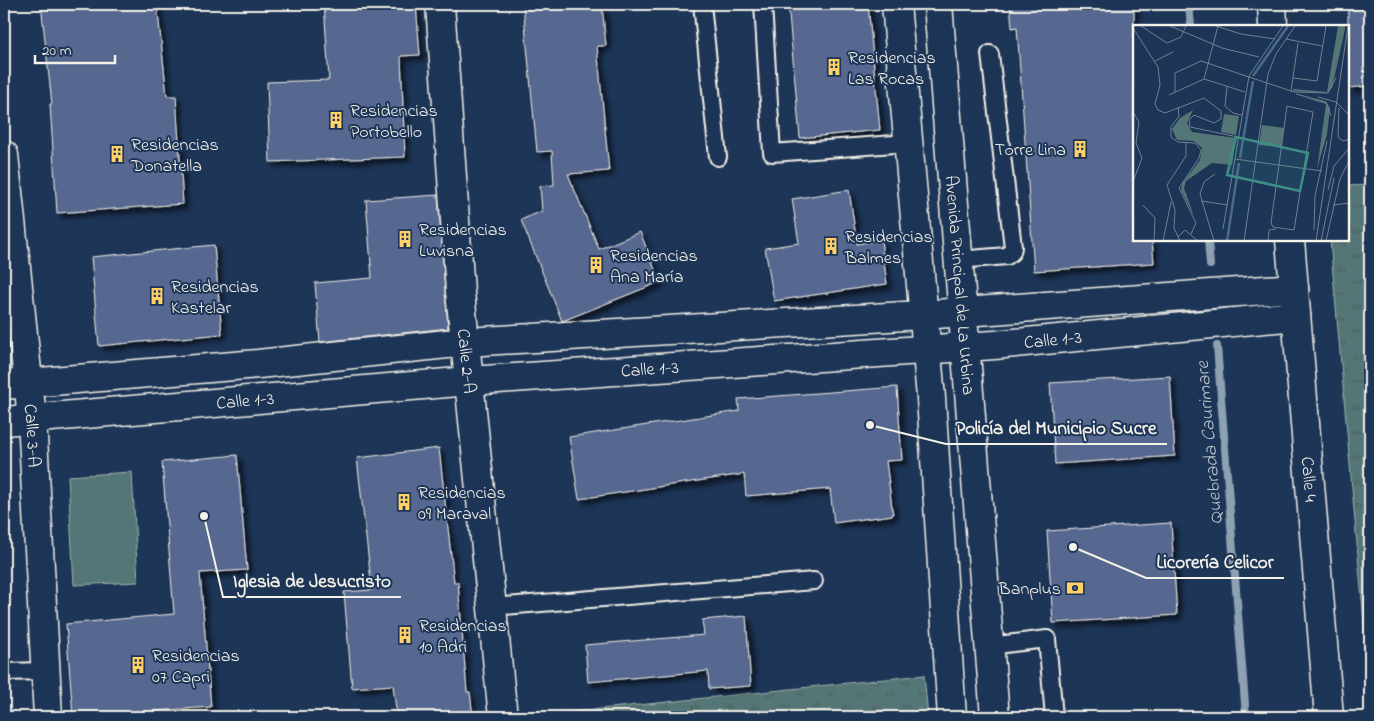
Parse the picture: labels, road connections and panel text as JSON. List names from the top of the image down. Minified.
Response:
{"streets":{"street":["Avenida Principal de La Urbina","Calle 1-3","Calle 2-A","Calle 3-A","Calle 4"]},"crossings":[["Avenida Principal de La Urbina","Calle 1-3"],["Calle 1-3","Calle 2-A"],["Calle 1-3","Calle 3-A"],["Calle 1-3","Calle 4"]],"water":["Quebrada Caurimare"],"places":{"building":["Residencias Las Rocas","Residencias Portobello","Torre Lina","Residencias Donatella","Residencias Luvisna","Residencias Balmes","Residencias Ana María","Residencias Kastelar","Residencias 09 Maraval","Residencias 10 Adri","Residencias 07 Capri"],"other":["Policía del Municipio Sucre","Iglesia de Jesucristo","Licorería Celicor"],"bank":["Banplus"]},"scale_bar":"20 m"}
